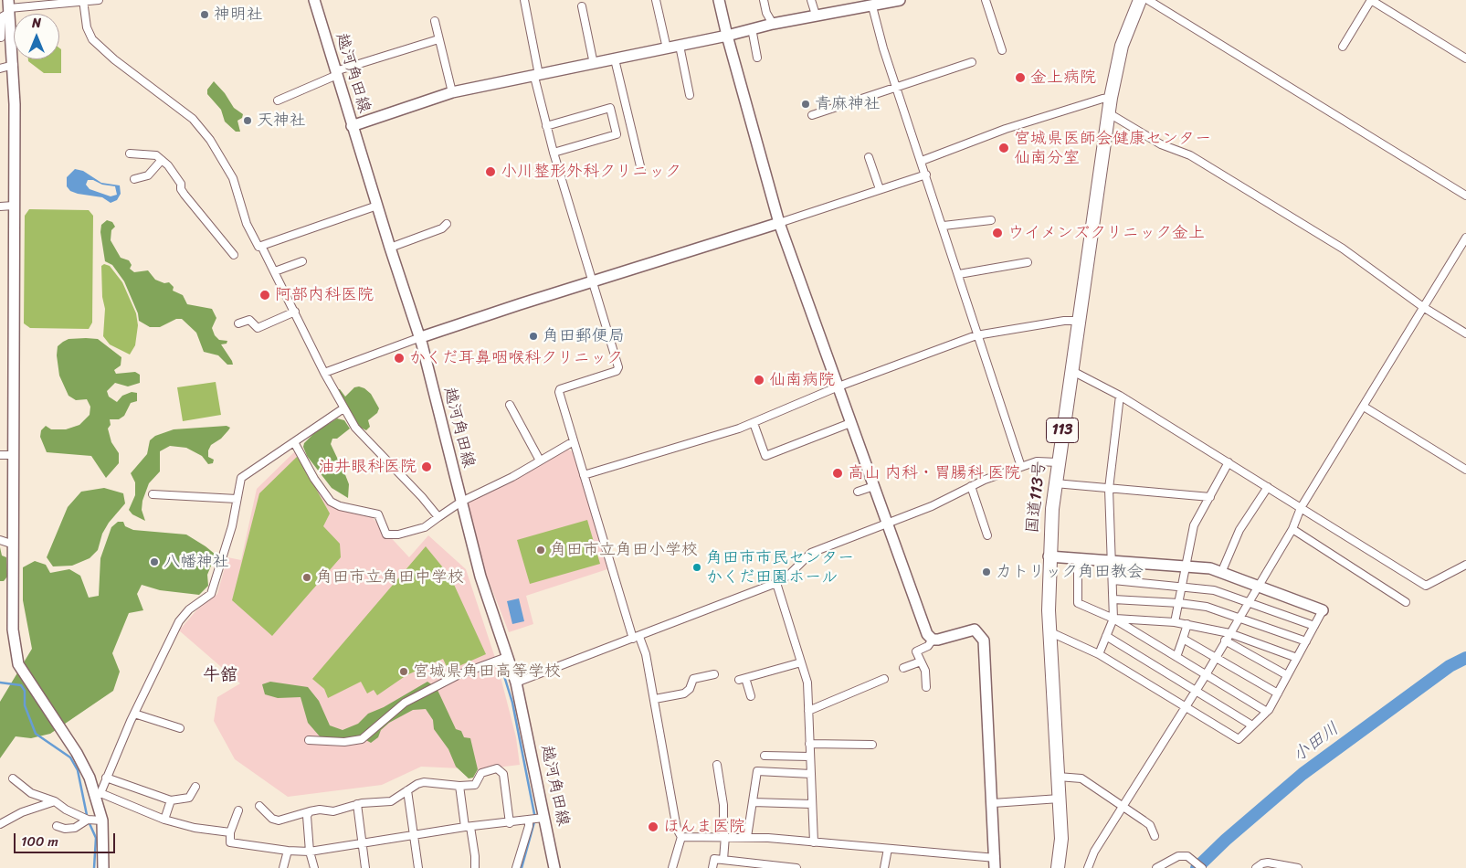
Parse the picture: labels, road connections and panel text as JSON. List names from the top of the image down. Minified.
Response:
{"streets":{"highway":["113","国道113号"],"street":["越河角田線"]},"districts":["牛舘"],"water":["小田川"],"places":["神明社","金上病院","青麻神社","天神社","宮城県医師会健康センター 仙南分室","小川整形外科クリニック","ウイメンズクリニック金上","阿部内科医院","角田郵便局","かくだ耳鼻咽喉科クリニック","仙南病院","油井眼科医院","高山 内科・胃腸科 医院","角田市立角田小学校","八幡神社","角田市市民センター かくだ田園ホール","カトリック角田教会","角田市立角田中学校","宮城県角田高等学校","ほんま医院"],"scale_bar":"100 m","north":"top"}
